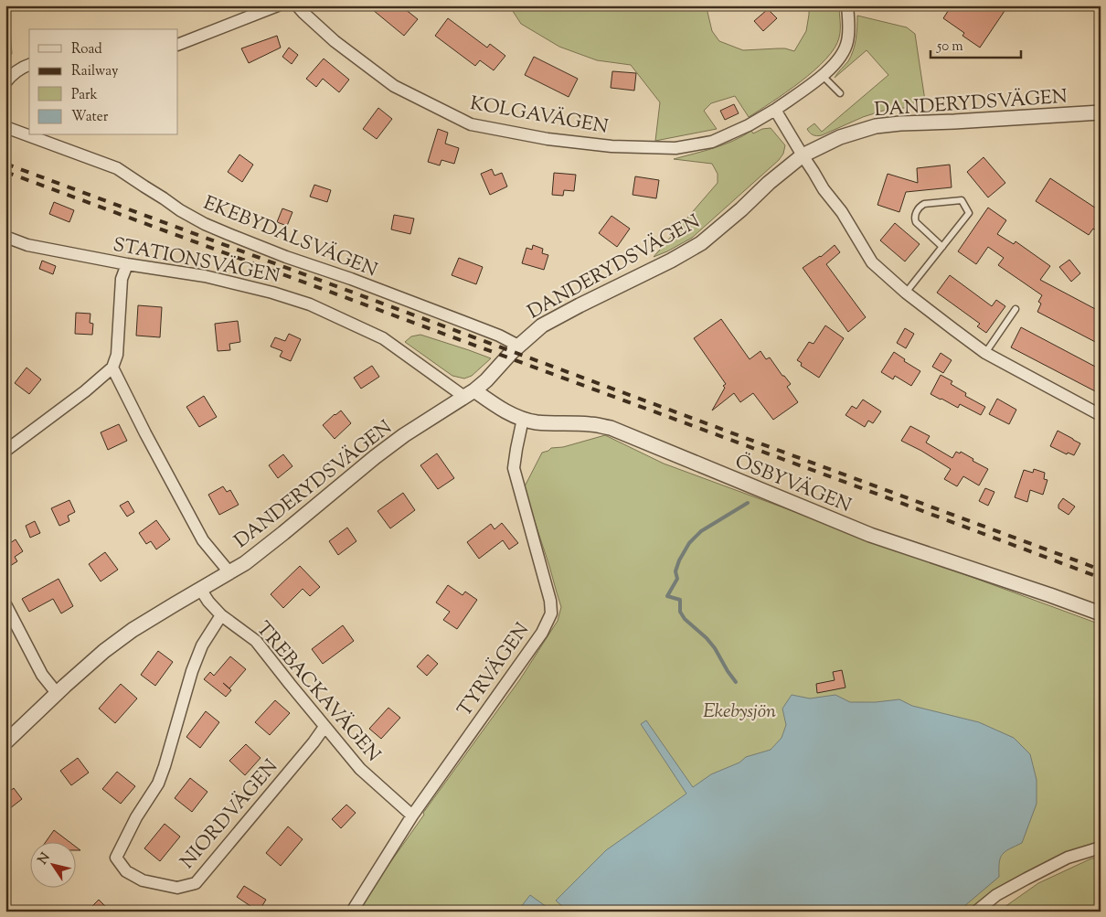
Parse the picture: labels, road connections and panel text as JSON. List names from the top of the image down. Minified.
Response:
{"streets":{"street":["DANDERYDSVÄGEN","KOLGAVÄGEN","EKEBYDALSVÄGEN","STATIONSVÄGEN","ÖSBYVÄGEN","TYRVÄGEN","TREBACKAVÄGEN","NIORDVÄGEN"]},"crossings":[["DANDERYDSVÄGEN","EKEBYDALSVÄGEN"],["DANDERYDSVÄGEN","STATIONSVÄGEN"],["DANDERYDSVÄGEN","ÖSBYVÄGEN"],["DANDERYDSVÄGEN","TREBACKAVÄGEN"],["STATIONSVÄGEN","ÖSBYVÄGEN"],["ÖSBYVÄGEN","TYRVÄGEN"],["TYRVÄGEN","TREBACKAVÄGEN"],["TREBACKAVÄGEN","NIORDVÄGEN"]],"parks":["Ekebysjön"],"legend":["Road","Railway","Park","Water"],"scale_bar":"50 m","north":"top left"}
